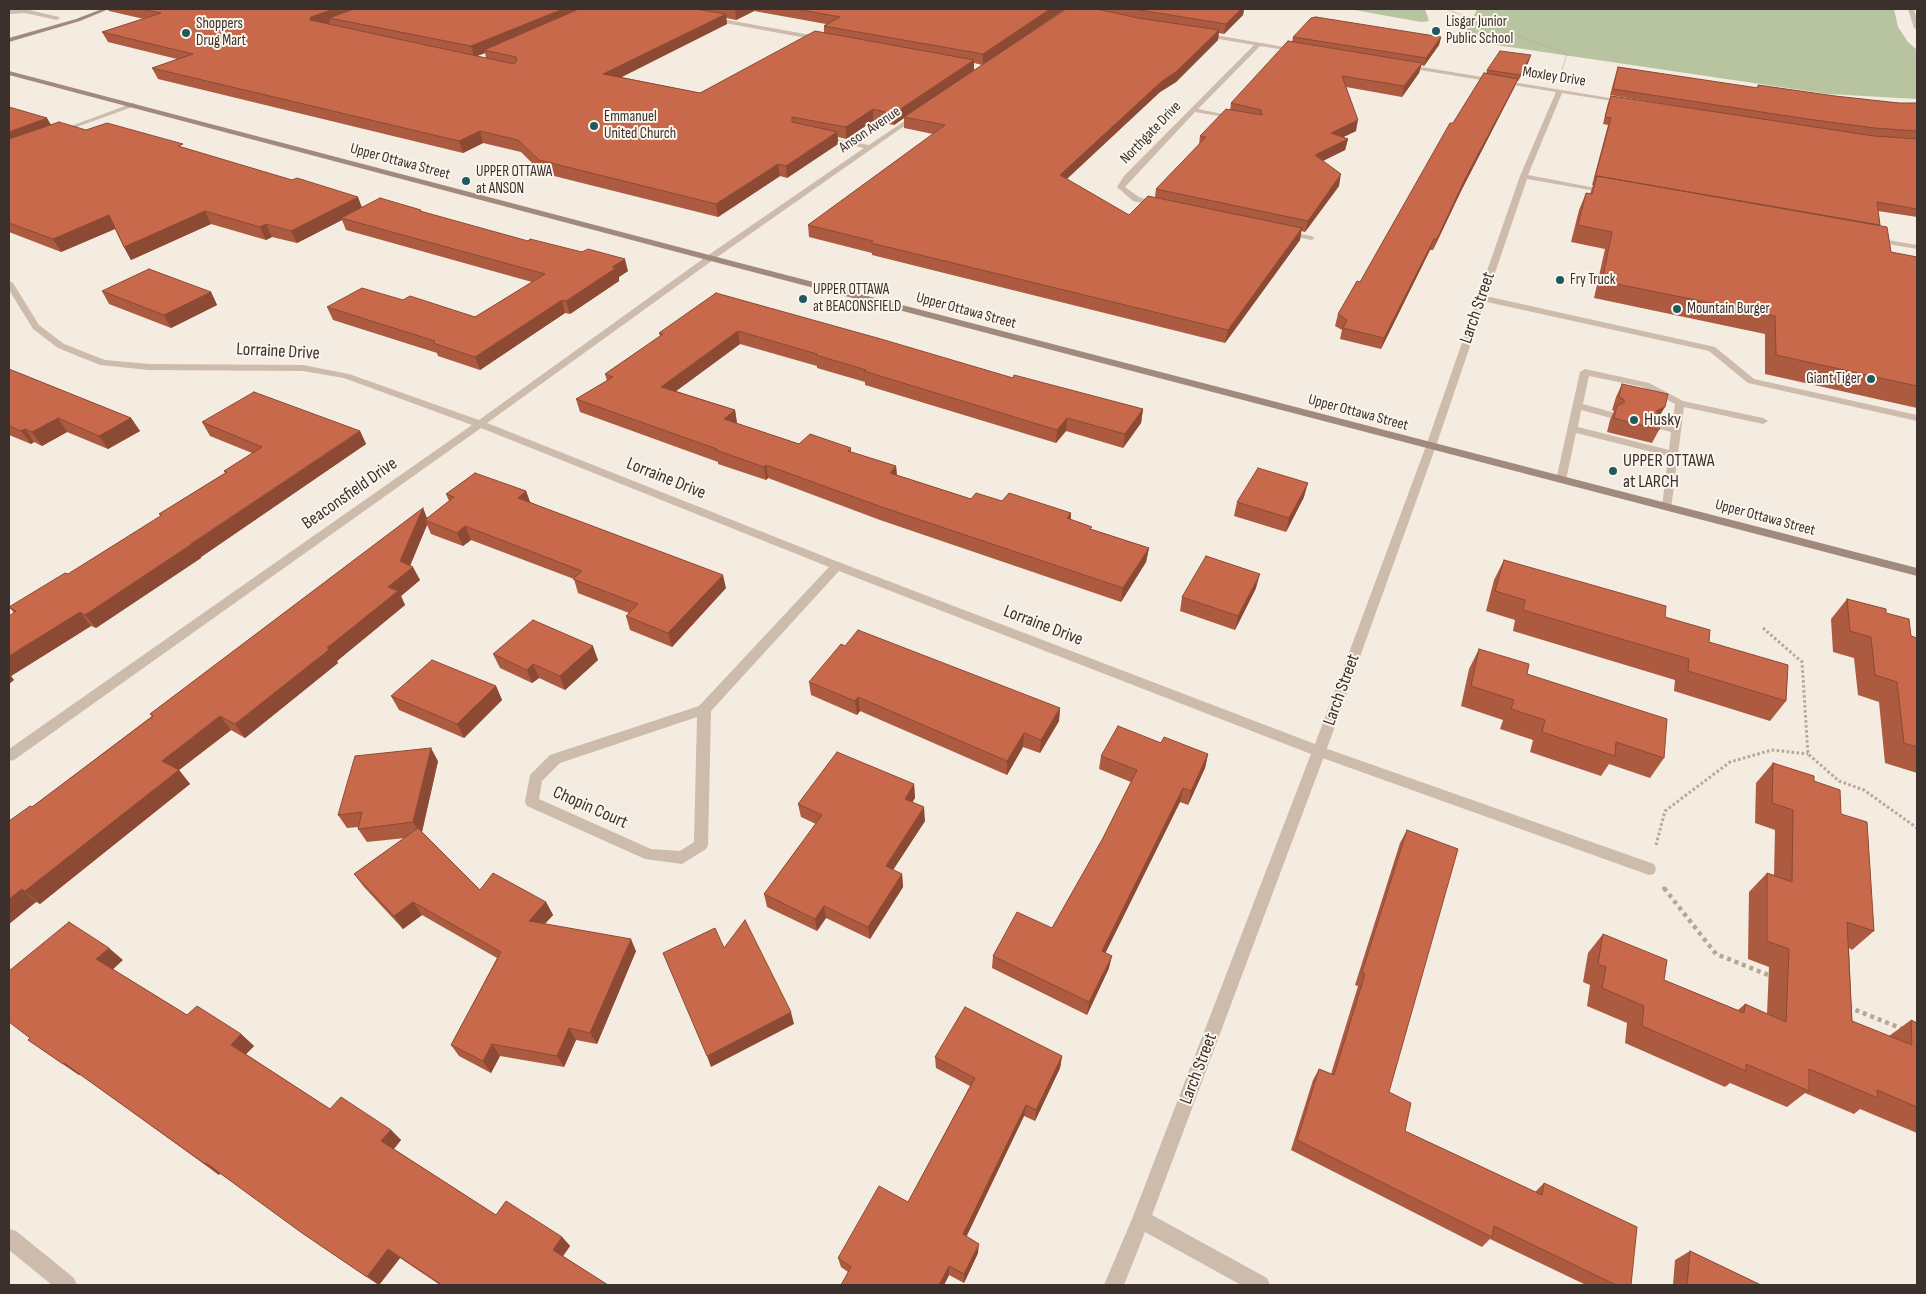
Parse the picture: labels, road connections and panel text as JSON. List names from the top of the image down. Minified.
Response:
{"streets":{"main road":["Upper Ottawa Street"],"street":["Moxley Drive","Anson Avenue","Northgate Drive","Larch Street","Lorraine Drive","Beaconsfield Drive","Chopin Court"]},"crossings":[["Moxley Drive","Larch Street"],["Anson Avenue","Upper Ottawa Street"],["Anson Avenue","Beaconsfield Drive"],["Upper Ottawa Street","Larch Street"],["Upper Ottawa Street","Beaconsfield Drive"],["Larch Street","Lorraine Drive"],["Lorraine Drive","Beaconsfield Drive"],["Lorraine Drive","Chopin Court"]],"places":["Lisgar Junior Public School","Shoppers Drug Mart","Emmanuel United Church","UPPER OTTAWA at ANSON","Fry Truck","UPPER OTTAWA at BEACONSFIELD","Mountain Burger","Giant Tiger","Husky","UPPER OTTAWA at LARCH"]}
